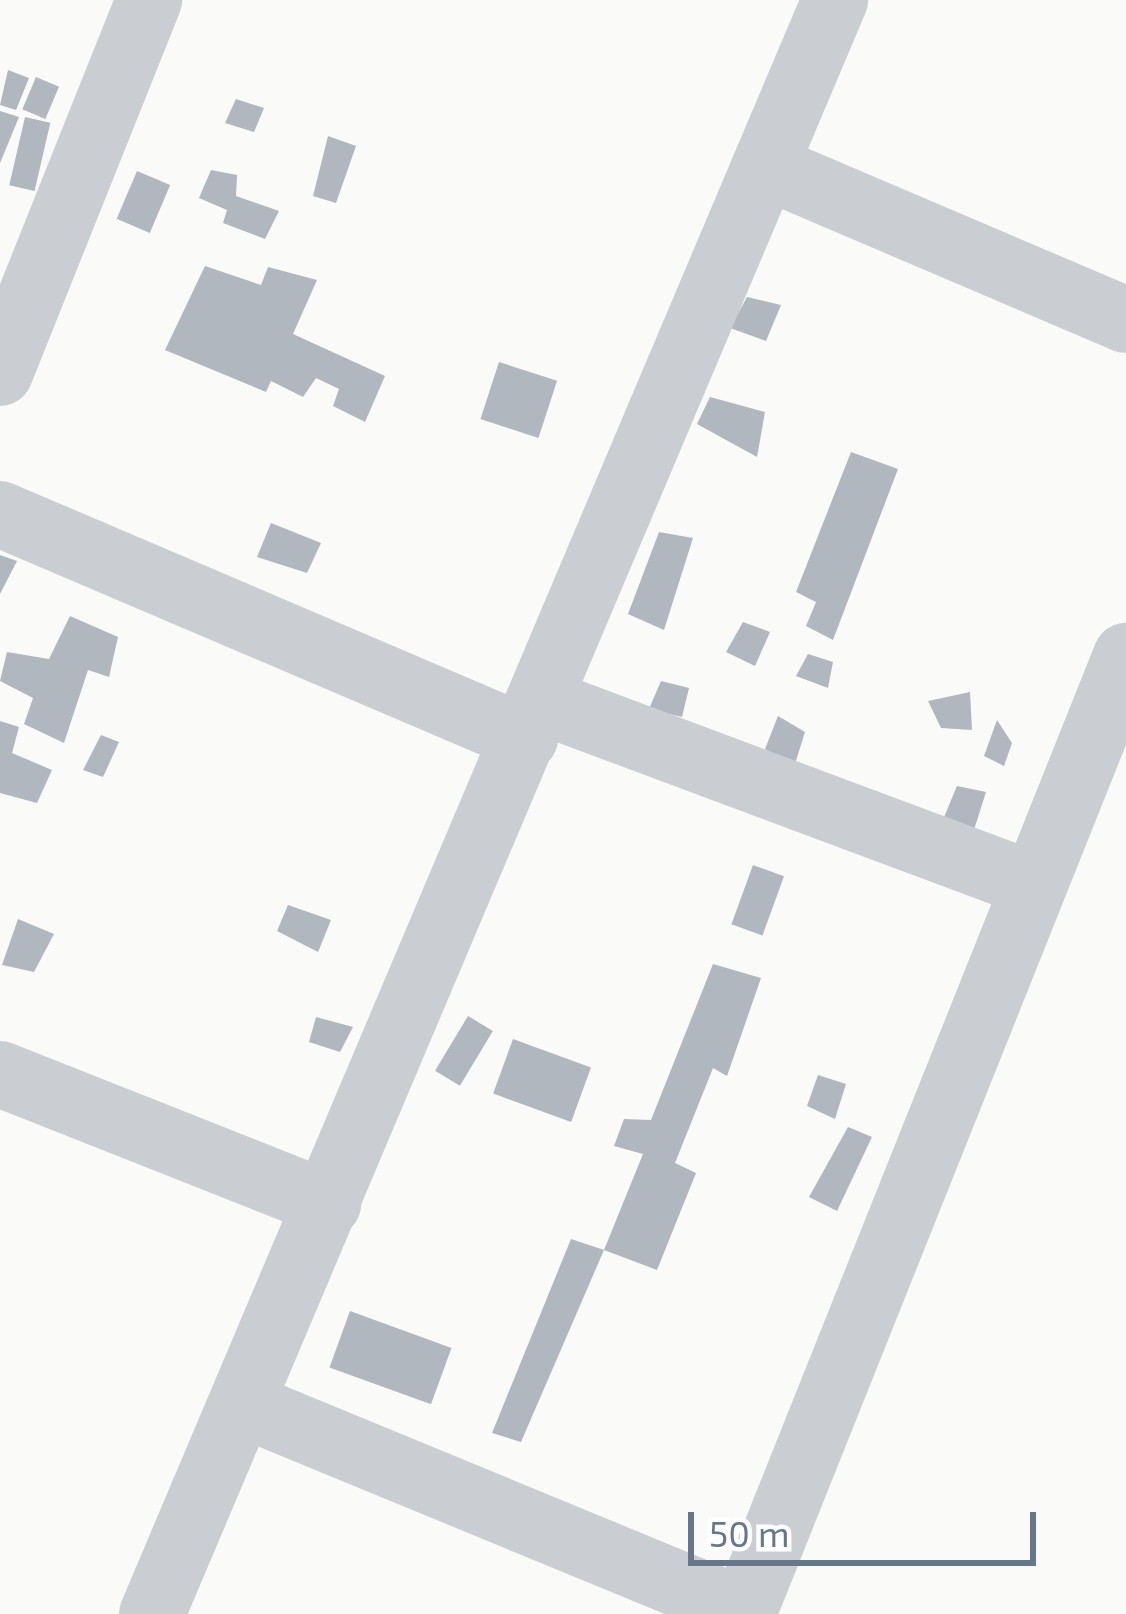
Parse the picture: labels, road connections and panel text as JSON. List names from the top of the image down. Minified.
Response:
{"scale_bar":"50 m"}
